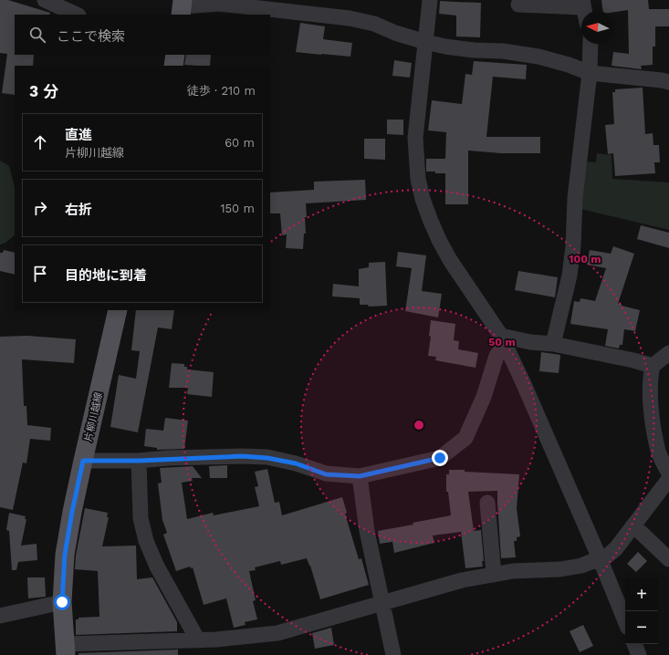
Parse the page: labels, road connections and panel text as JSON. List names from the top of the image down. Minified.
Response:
{"streets":{"main road":["片柳川越線"]},"north":"left","page":{"search":"ここで検索","heading":["3 分","徒歩 · 210 m"],"list":[["直進","片柳川越線","60 m"],["右折","150 m"],"目的地に到着"],"map_buttons":["+","−"]},"rings":["100 m","50 m"]}
